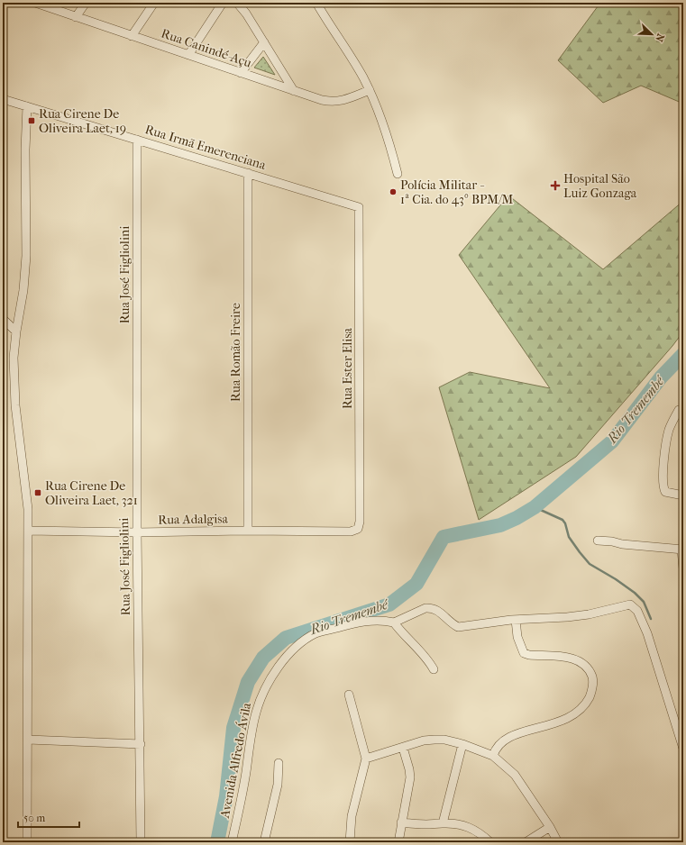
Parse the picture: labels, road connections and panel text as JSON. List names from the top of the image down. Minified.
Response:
{"streets":{"street":["Rua Canindé-Açu","Rua Irmã Emerenciana","Rua José Figliolini","Rua Romão Freire","Rua Ester Elisa","Rua Adalgisa","Avenida Alfredo Ávila"]},"crossings":[["Rua Irmã Emerenciana","Rua José Figliolini"],["Rua Irmã Emerenciana","Rua Romão Freire"],["Rua Irmã Emerenciana","Rua Ester Elisa"],["Rua José Figliolini","Rua Adalgisa"],["Rua Romão Freire","Rua Adalgisa"],["Rua Ester Elisa","Rua Adalgisa"]],"water":["Rio Tremembé"],"places":{"transit":["Rua Cirene De Oliveira Laet, 19","Rua Cirene De Oliveira Laet, 321"],"health":["Hospital São Luiz Gonzaga"],"other":["Polícia Militar - 1ª Cia. do 43º BPM/M"]},"scale_bar":"50 m","north":"bottom right"}
